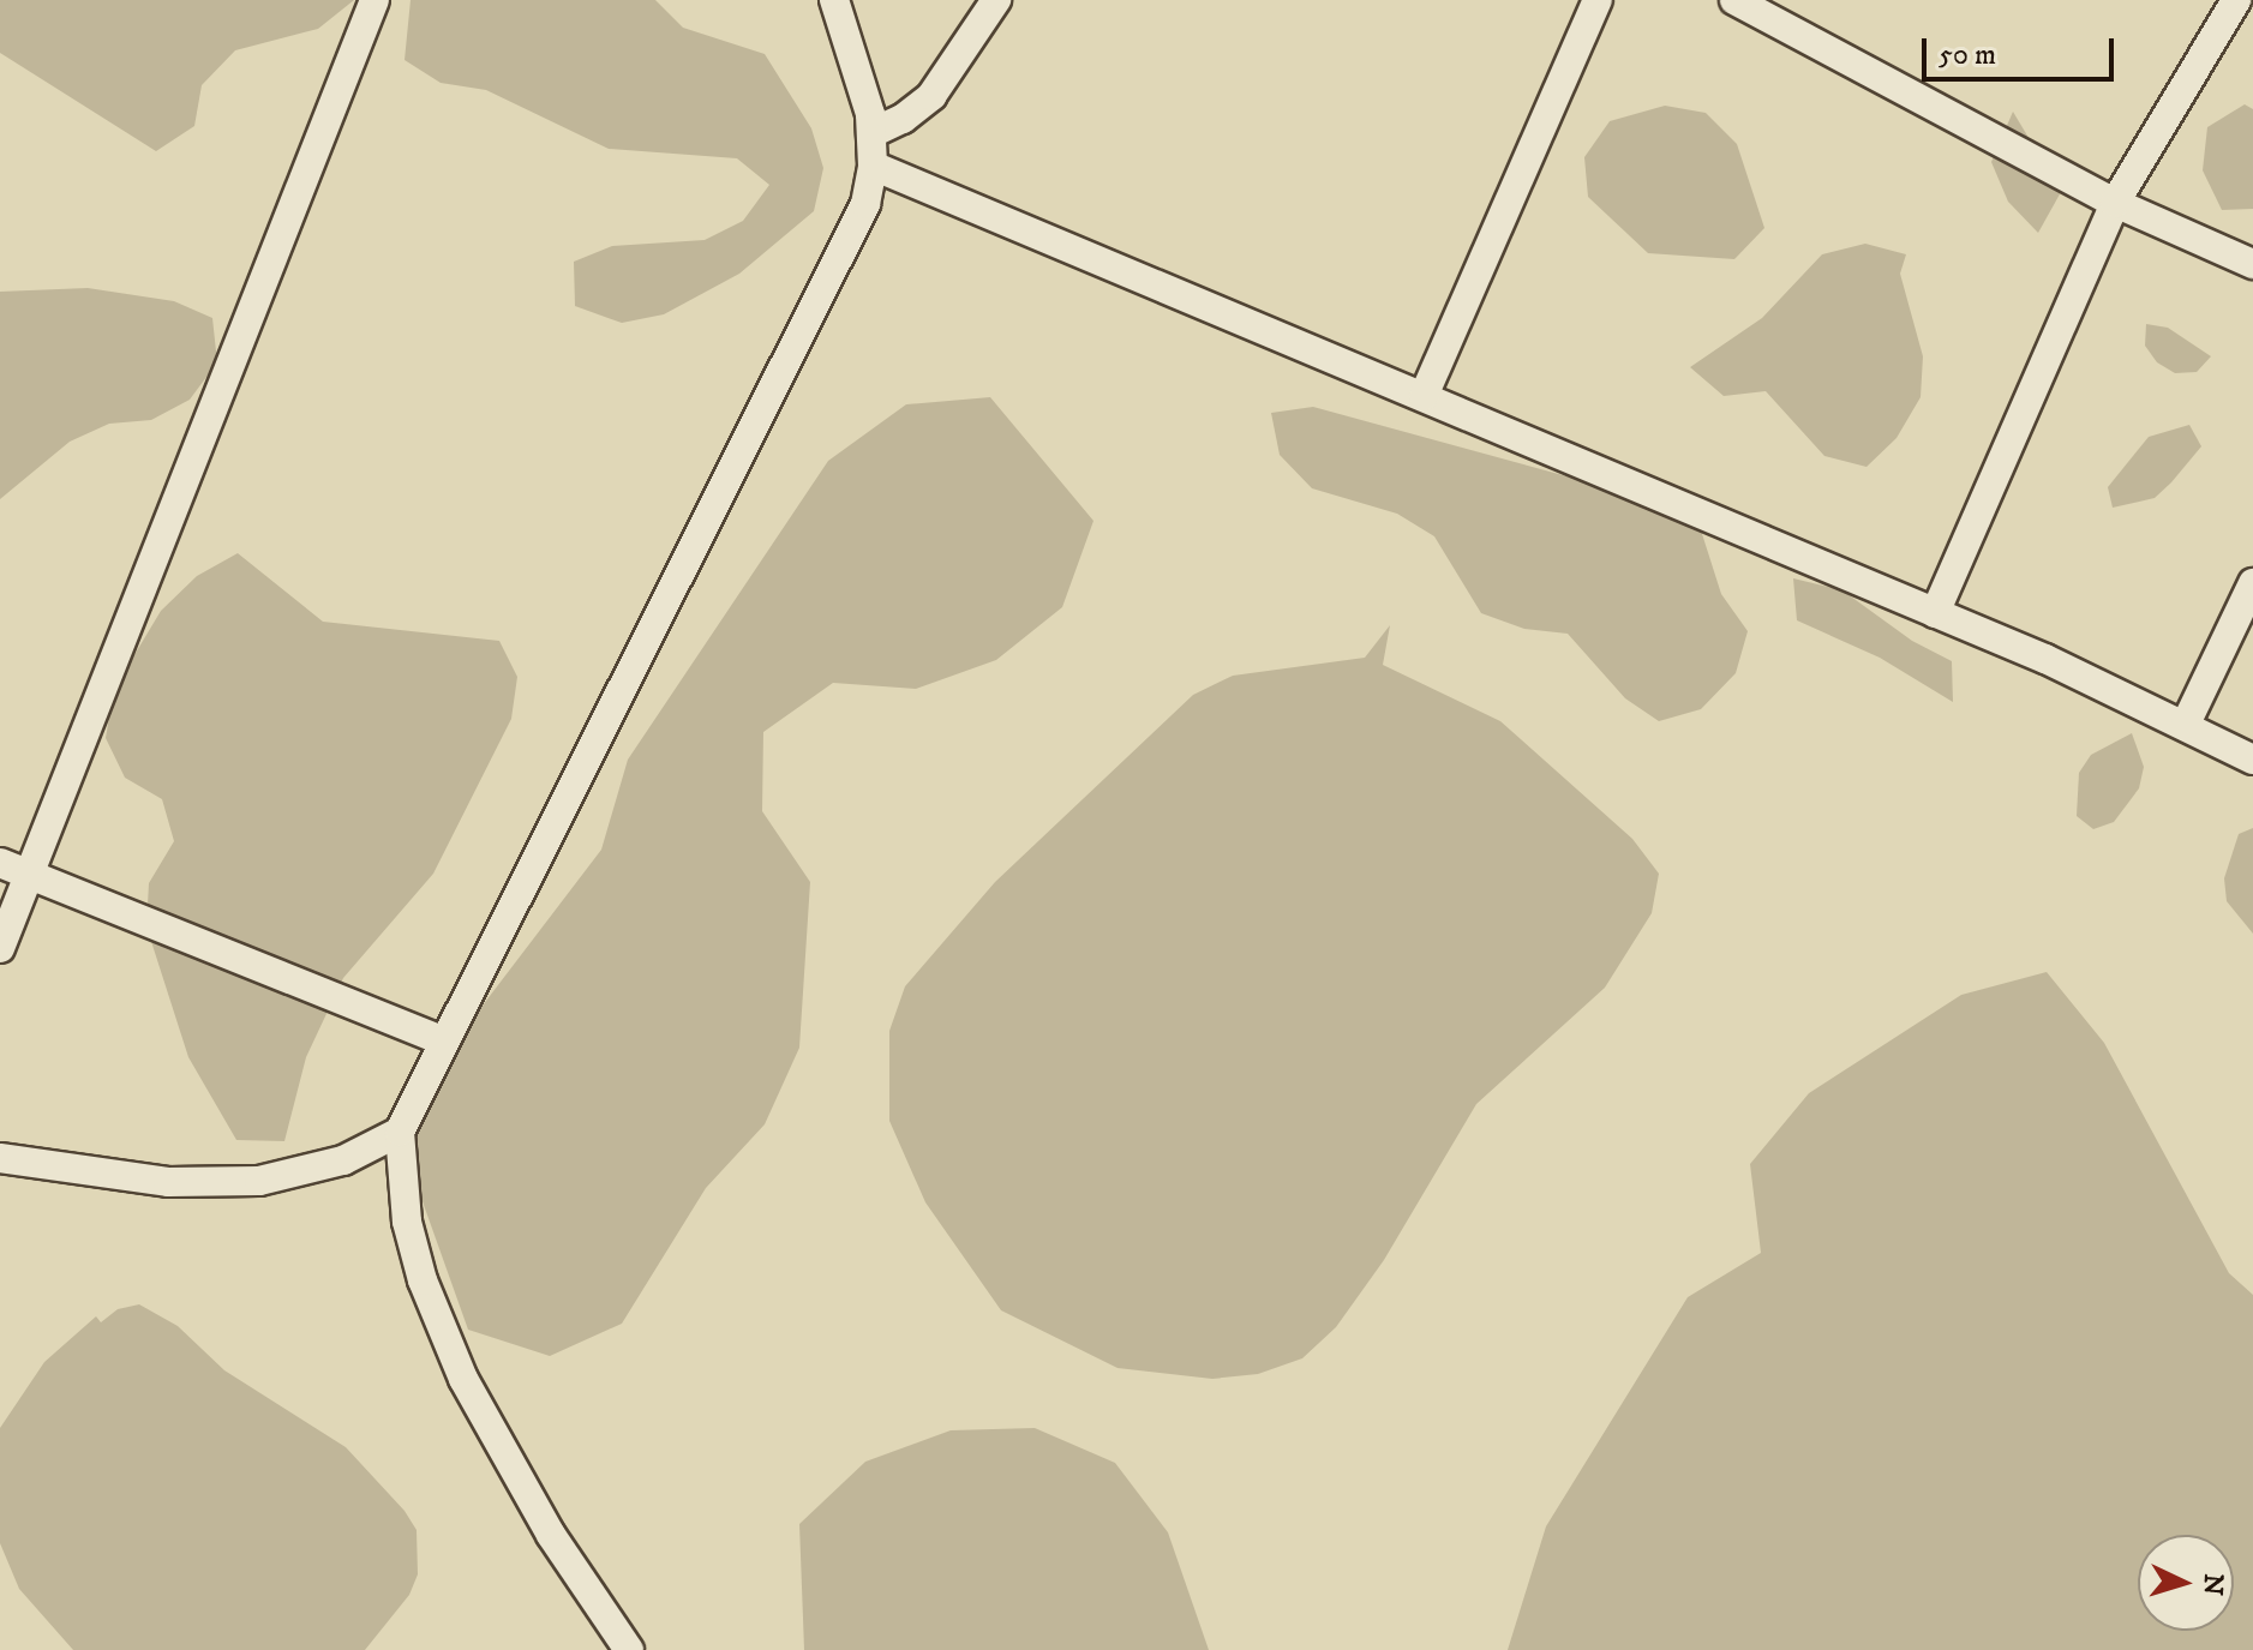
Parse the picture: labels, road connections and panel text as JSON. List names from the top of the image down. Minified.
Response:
{"scale_bar":"50 m","north":"right"}
